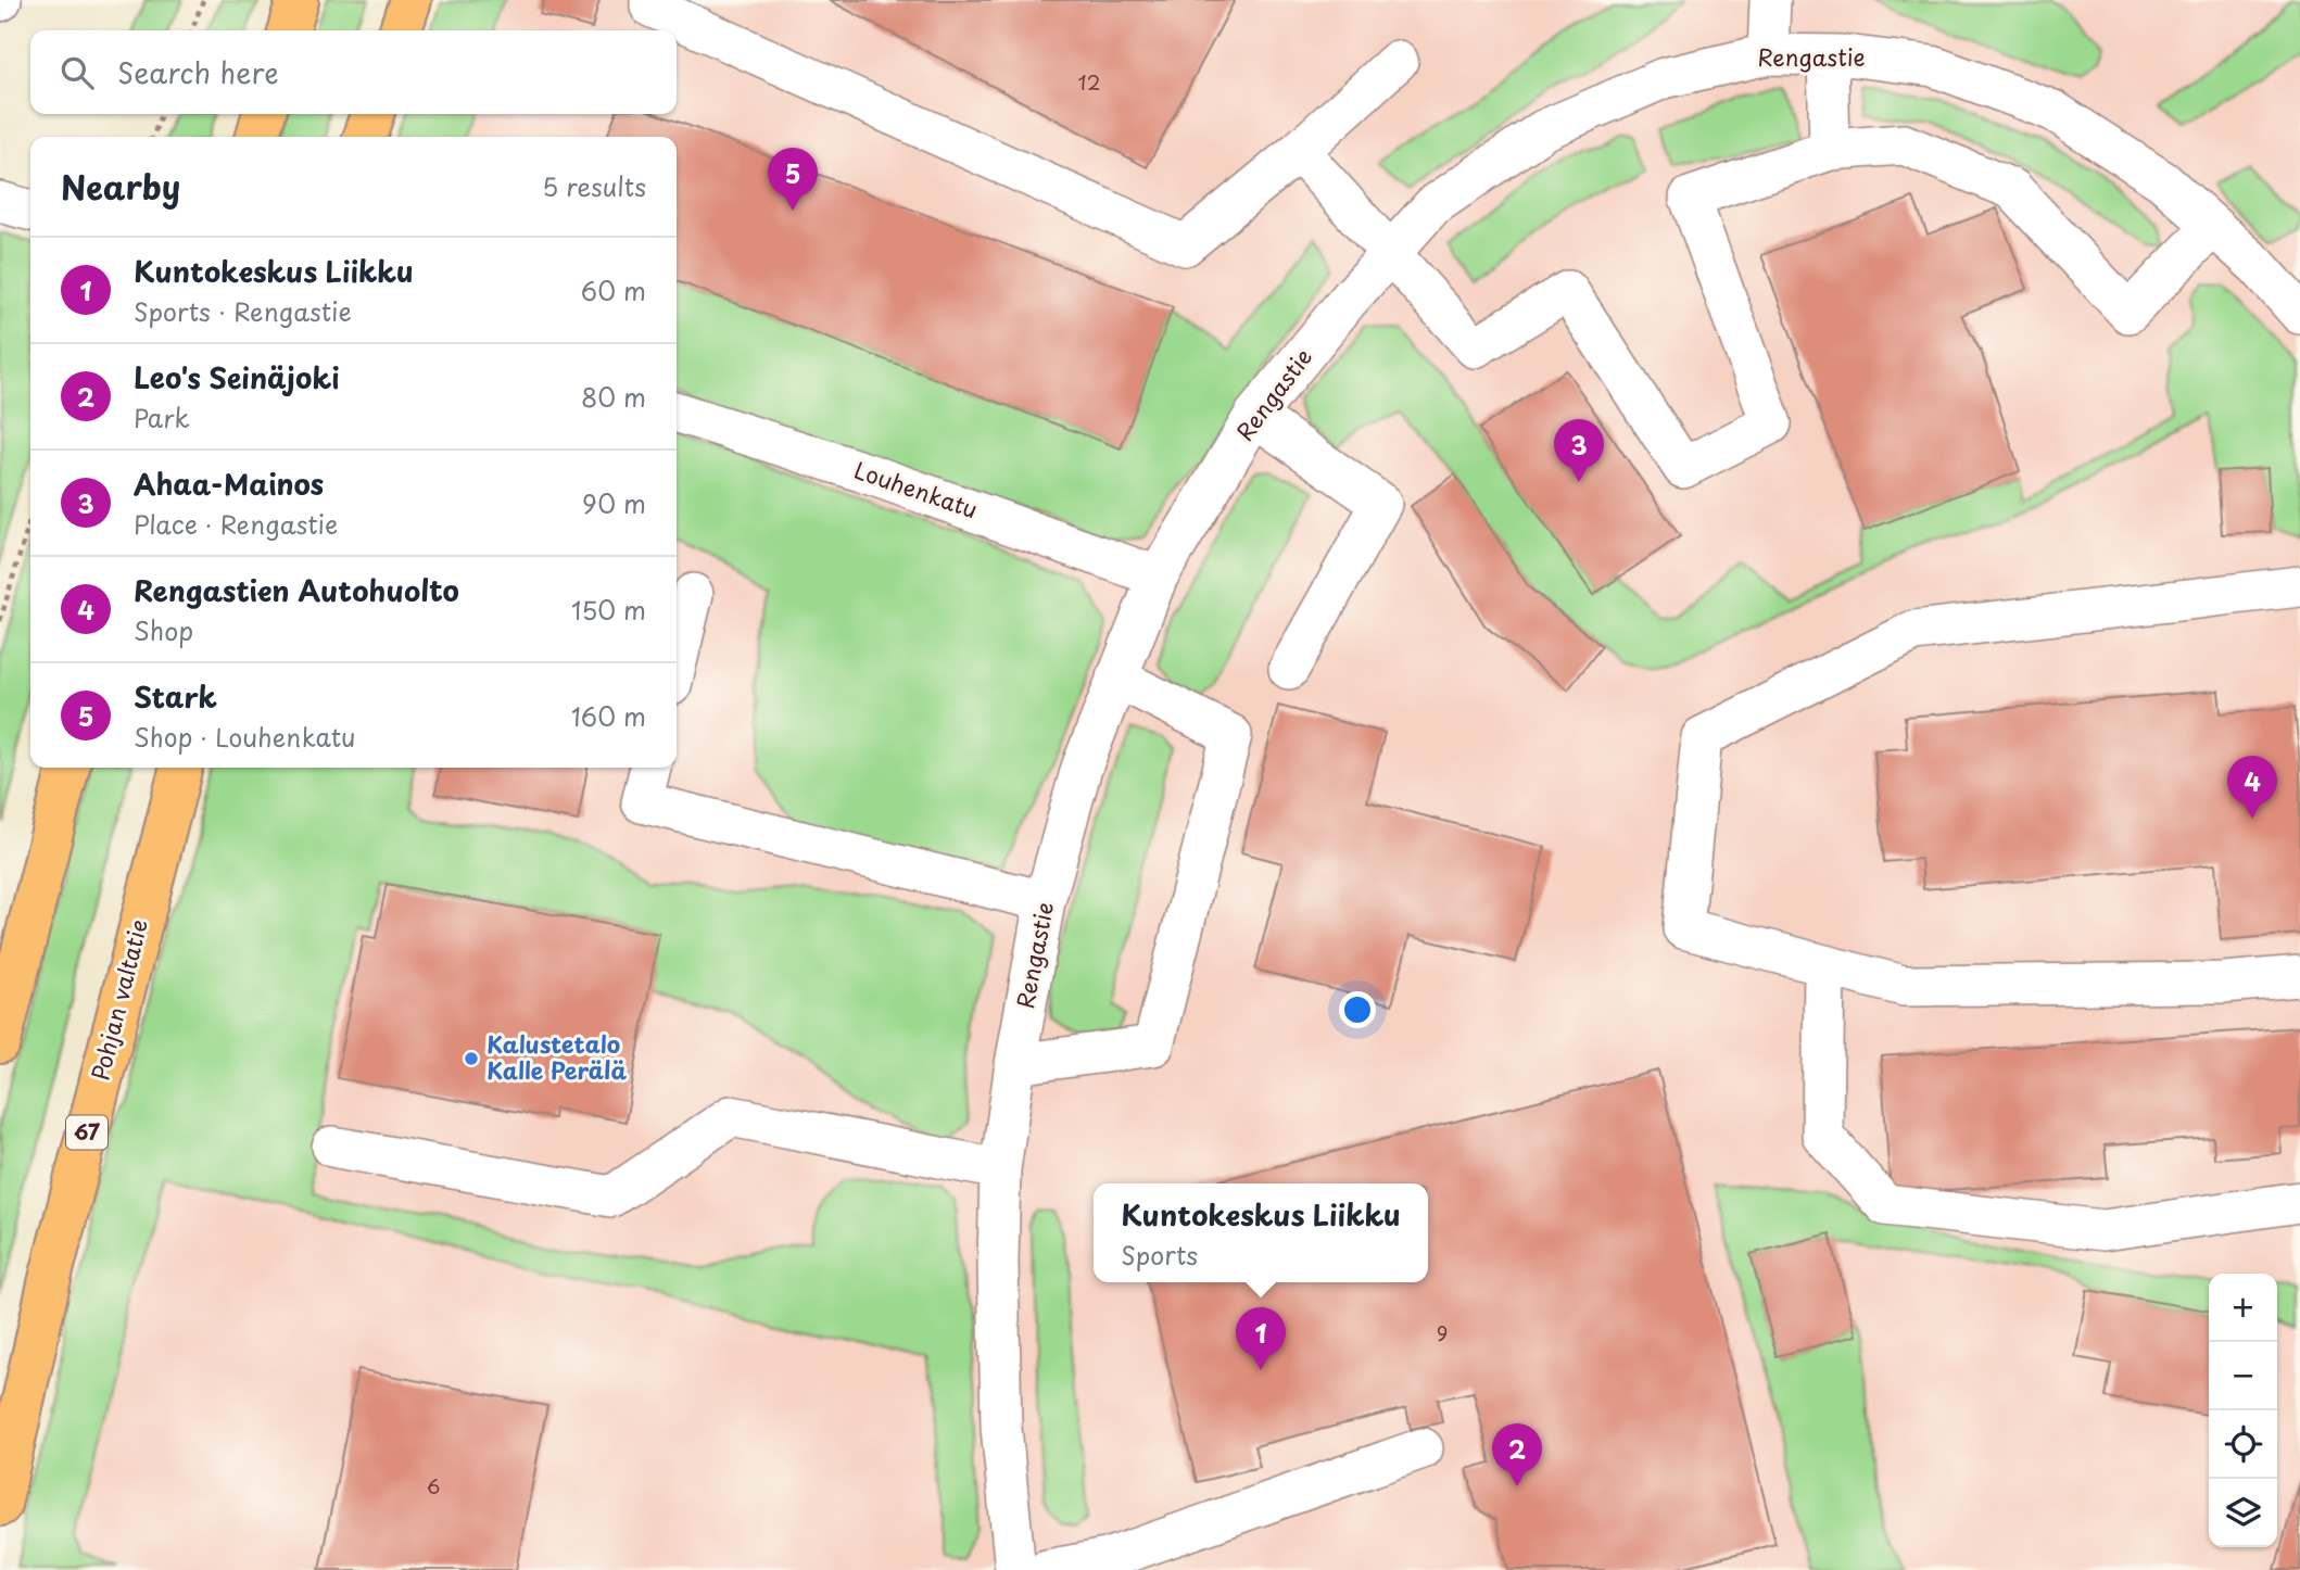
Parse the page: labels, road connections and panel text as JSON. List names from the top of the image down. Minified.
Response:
{"streets":{"highway":["Pohjan valtatie","67"],"street":["Rengastie","Louhenkatu"]},"crossings":[["Rengastie","Louhenkatu"]],"places":["Kalustetalo Kalle Perälä"],"house_numbers":["12","9","6"],"page":{"search":"Search here","heading":["Nearby","5 results"],"pins":["5","3","4","1","2"],"list":[{"mark":"1","name":"Kuntokeskus Liikku","note":"Sports · Rengastie","value":"60 m"},{"mark":"2","name":"Leo's Seinäjoki","note":"Park","value":"80 m"},{"mark":"3","name":"Ahaa-Mainos","note":"Place · Rengastie","value":"90 m"},{"mark":"4","name":"Rengastien Autohuolto","note":"Shop","value":"150 m"},{"mark":"5","name":"Stark","note":"Shop · Louhenkatu","value":"160 m"}],"popup":["Kuntokeskus Liikku","Sports"],"map_buttons":["+","−"]}}
